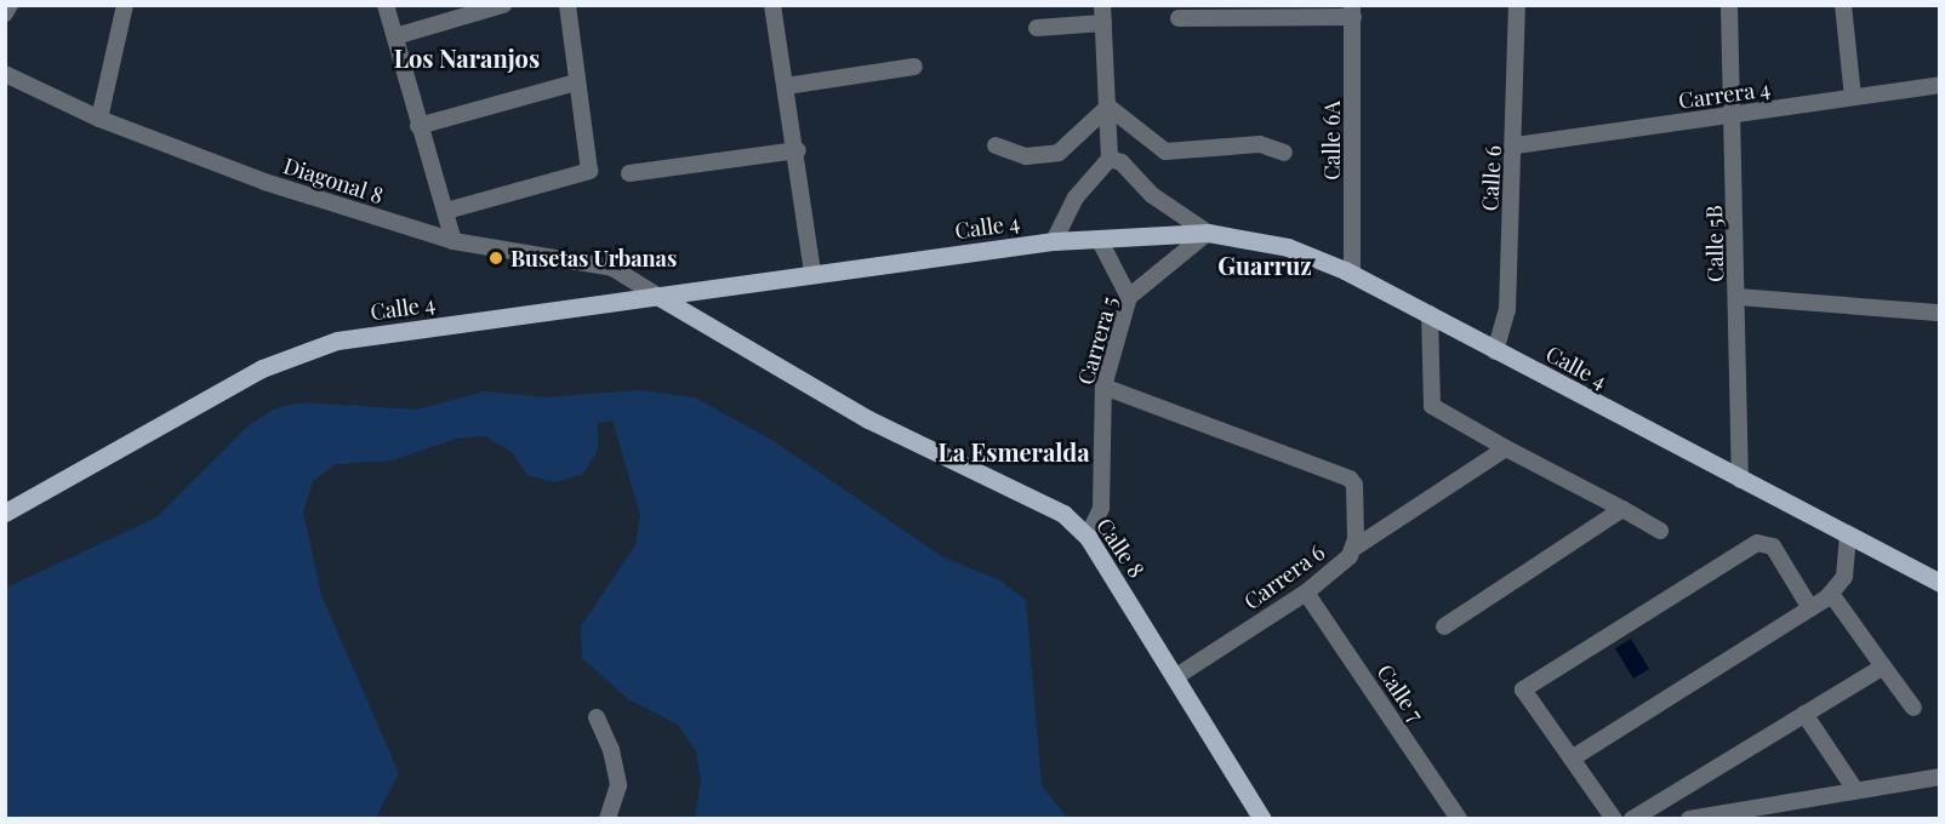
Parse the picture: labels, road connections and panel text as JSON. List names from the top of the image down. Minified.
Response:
{"streets":{"main road":["Calle 4","Calle 8"],"street":["Carrera 4","Calle 6A","Calle 6","Diagonal 8","Calle 5B","Carrera 5","Carrera 6","Calle 7"]},"crossings":[["Carrera 4","Calle 6"],["Carrera 4","Calle 5B"],["Calle 6A","Calle 4"],["Calle 6","Calle 4"],["Diagonal 8","Calle 4"],["Diagonal 8","Calle 8"],["Calle 4","Calle 5B"],["Calle 4","Carrera 5"],["Calle 4","Calle 8"],["Carrera 5","Calle 8"],["Carrera 5","Carrera 6"],["Calle 8","Carrera 6"],["Carrera 6","Calle 7"]],"districts":["Los Naranjos","Guarruz","La Esmeralda"],"places":["Busetas Urbanas"]}
